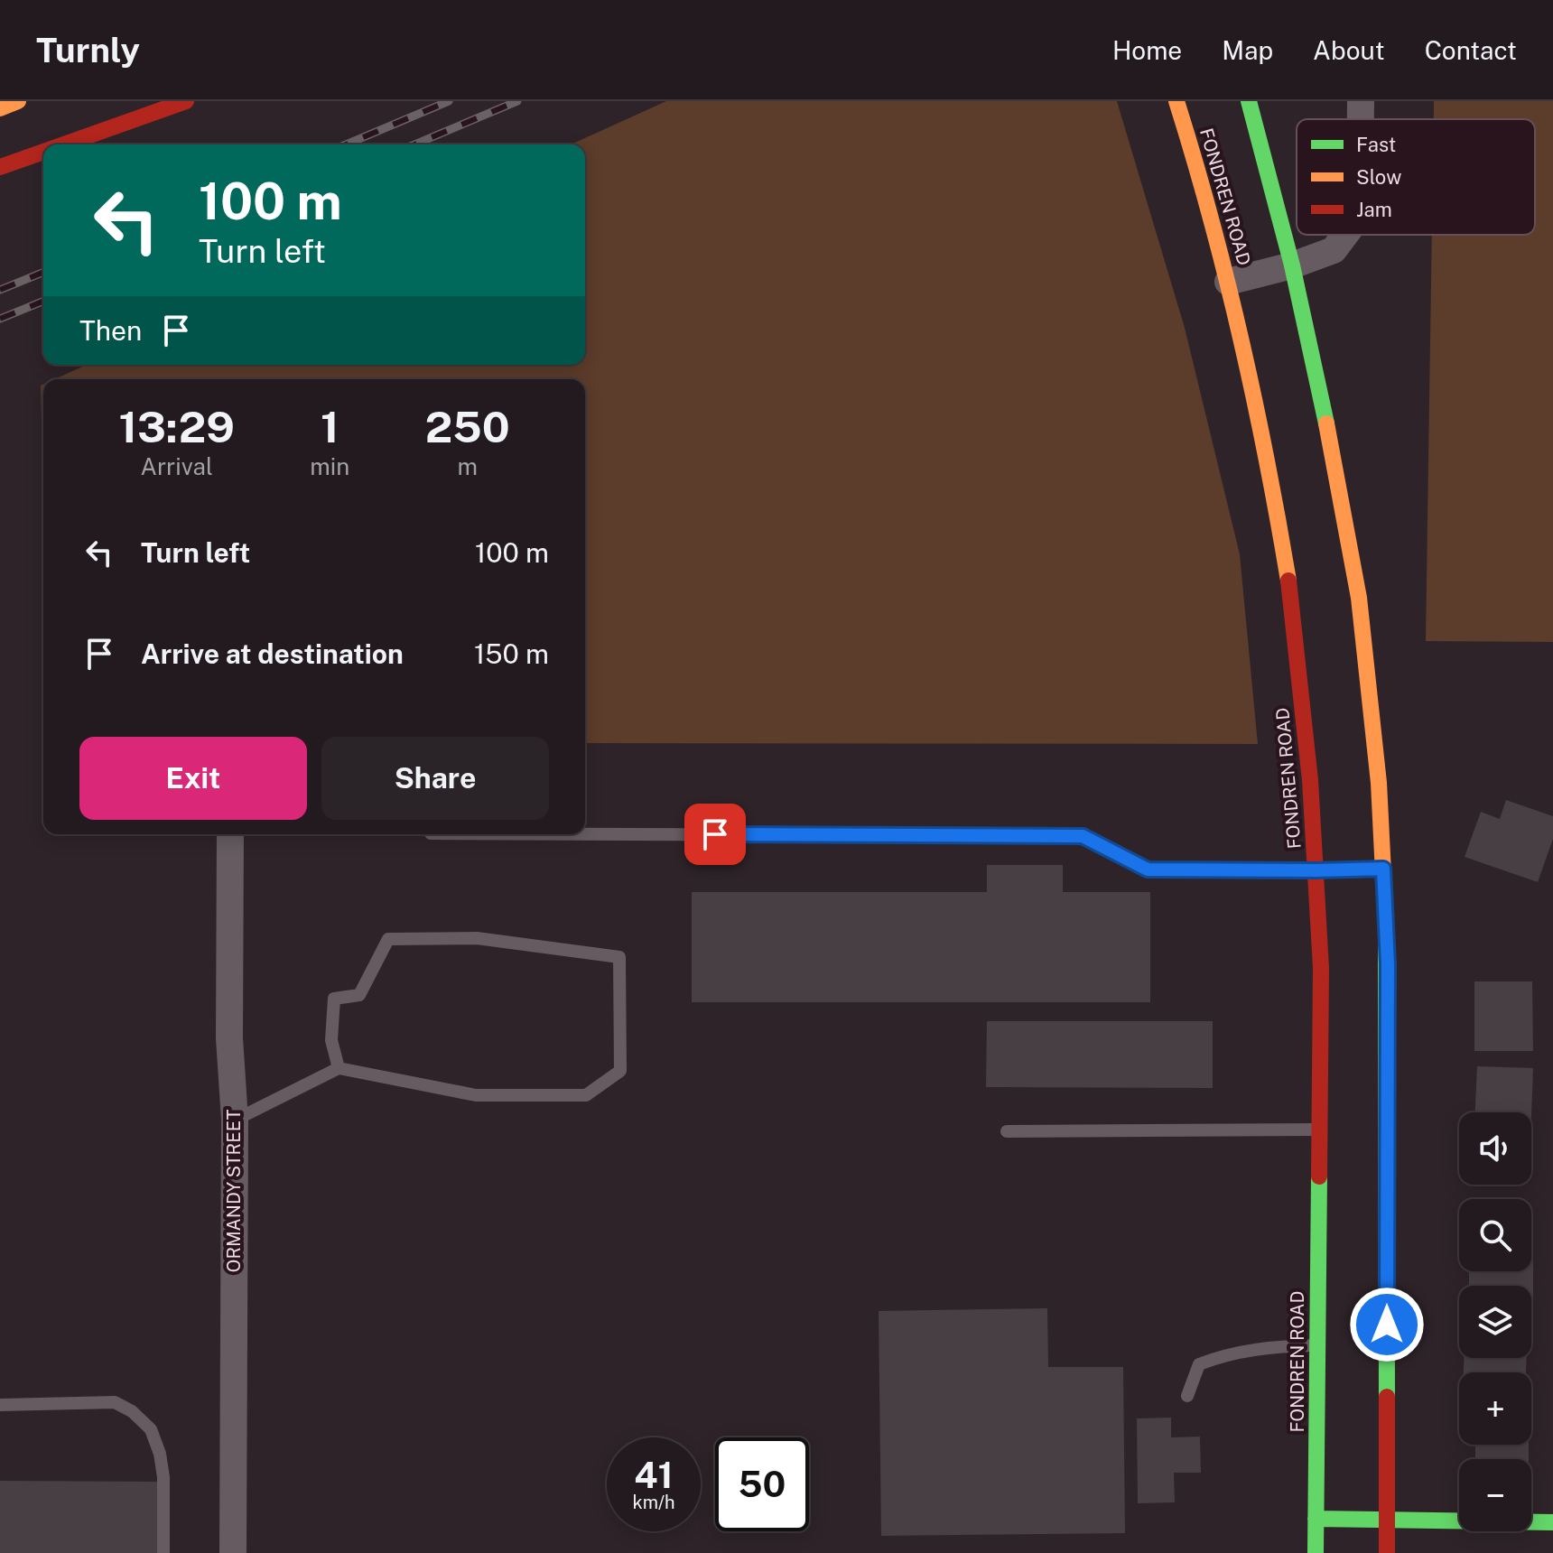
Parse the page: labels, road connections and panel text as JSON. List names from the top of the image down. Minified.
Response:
{"streets":{"main road":["FONDREN ROAD"],"street":["ORMANDY STREET"]},"legend":["Fast","Slow","Jam"],"page":{"header":"Turnly","nav":["Home","Map","About","Contact"],"turn":["100 m","Turn left"],"then":"Then","eta":["13:29","Arrival","1","min","250","m"],"list":[{"name":"Turn left","value":"100 m"},{"name":"Arrive at destination","value":"150 m"}],"buttons":["Exit","Share"],"map_buttons":["+","−"],"speed":"41 km/h","limit":"50"}}
